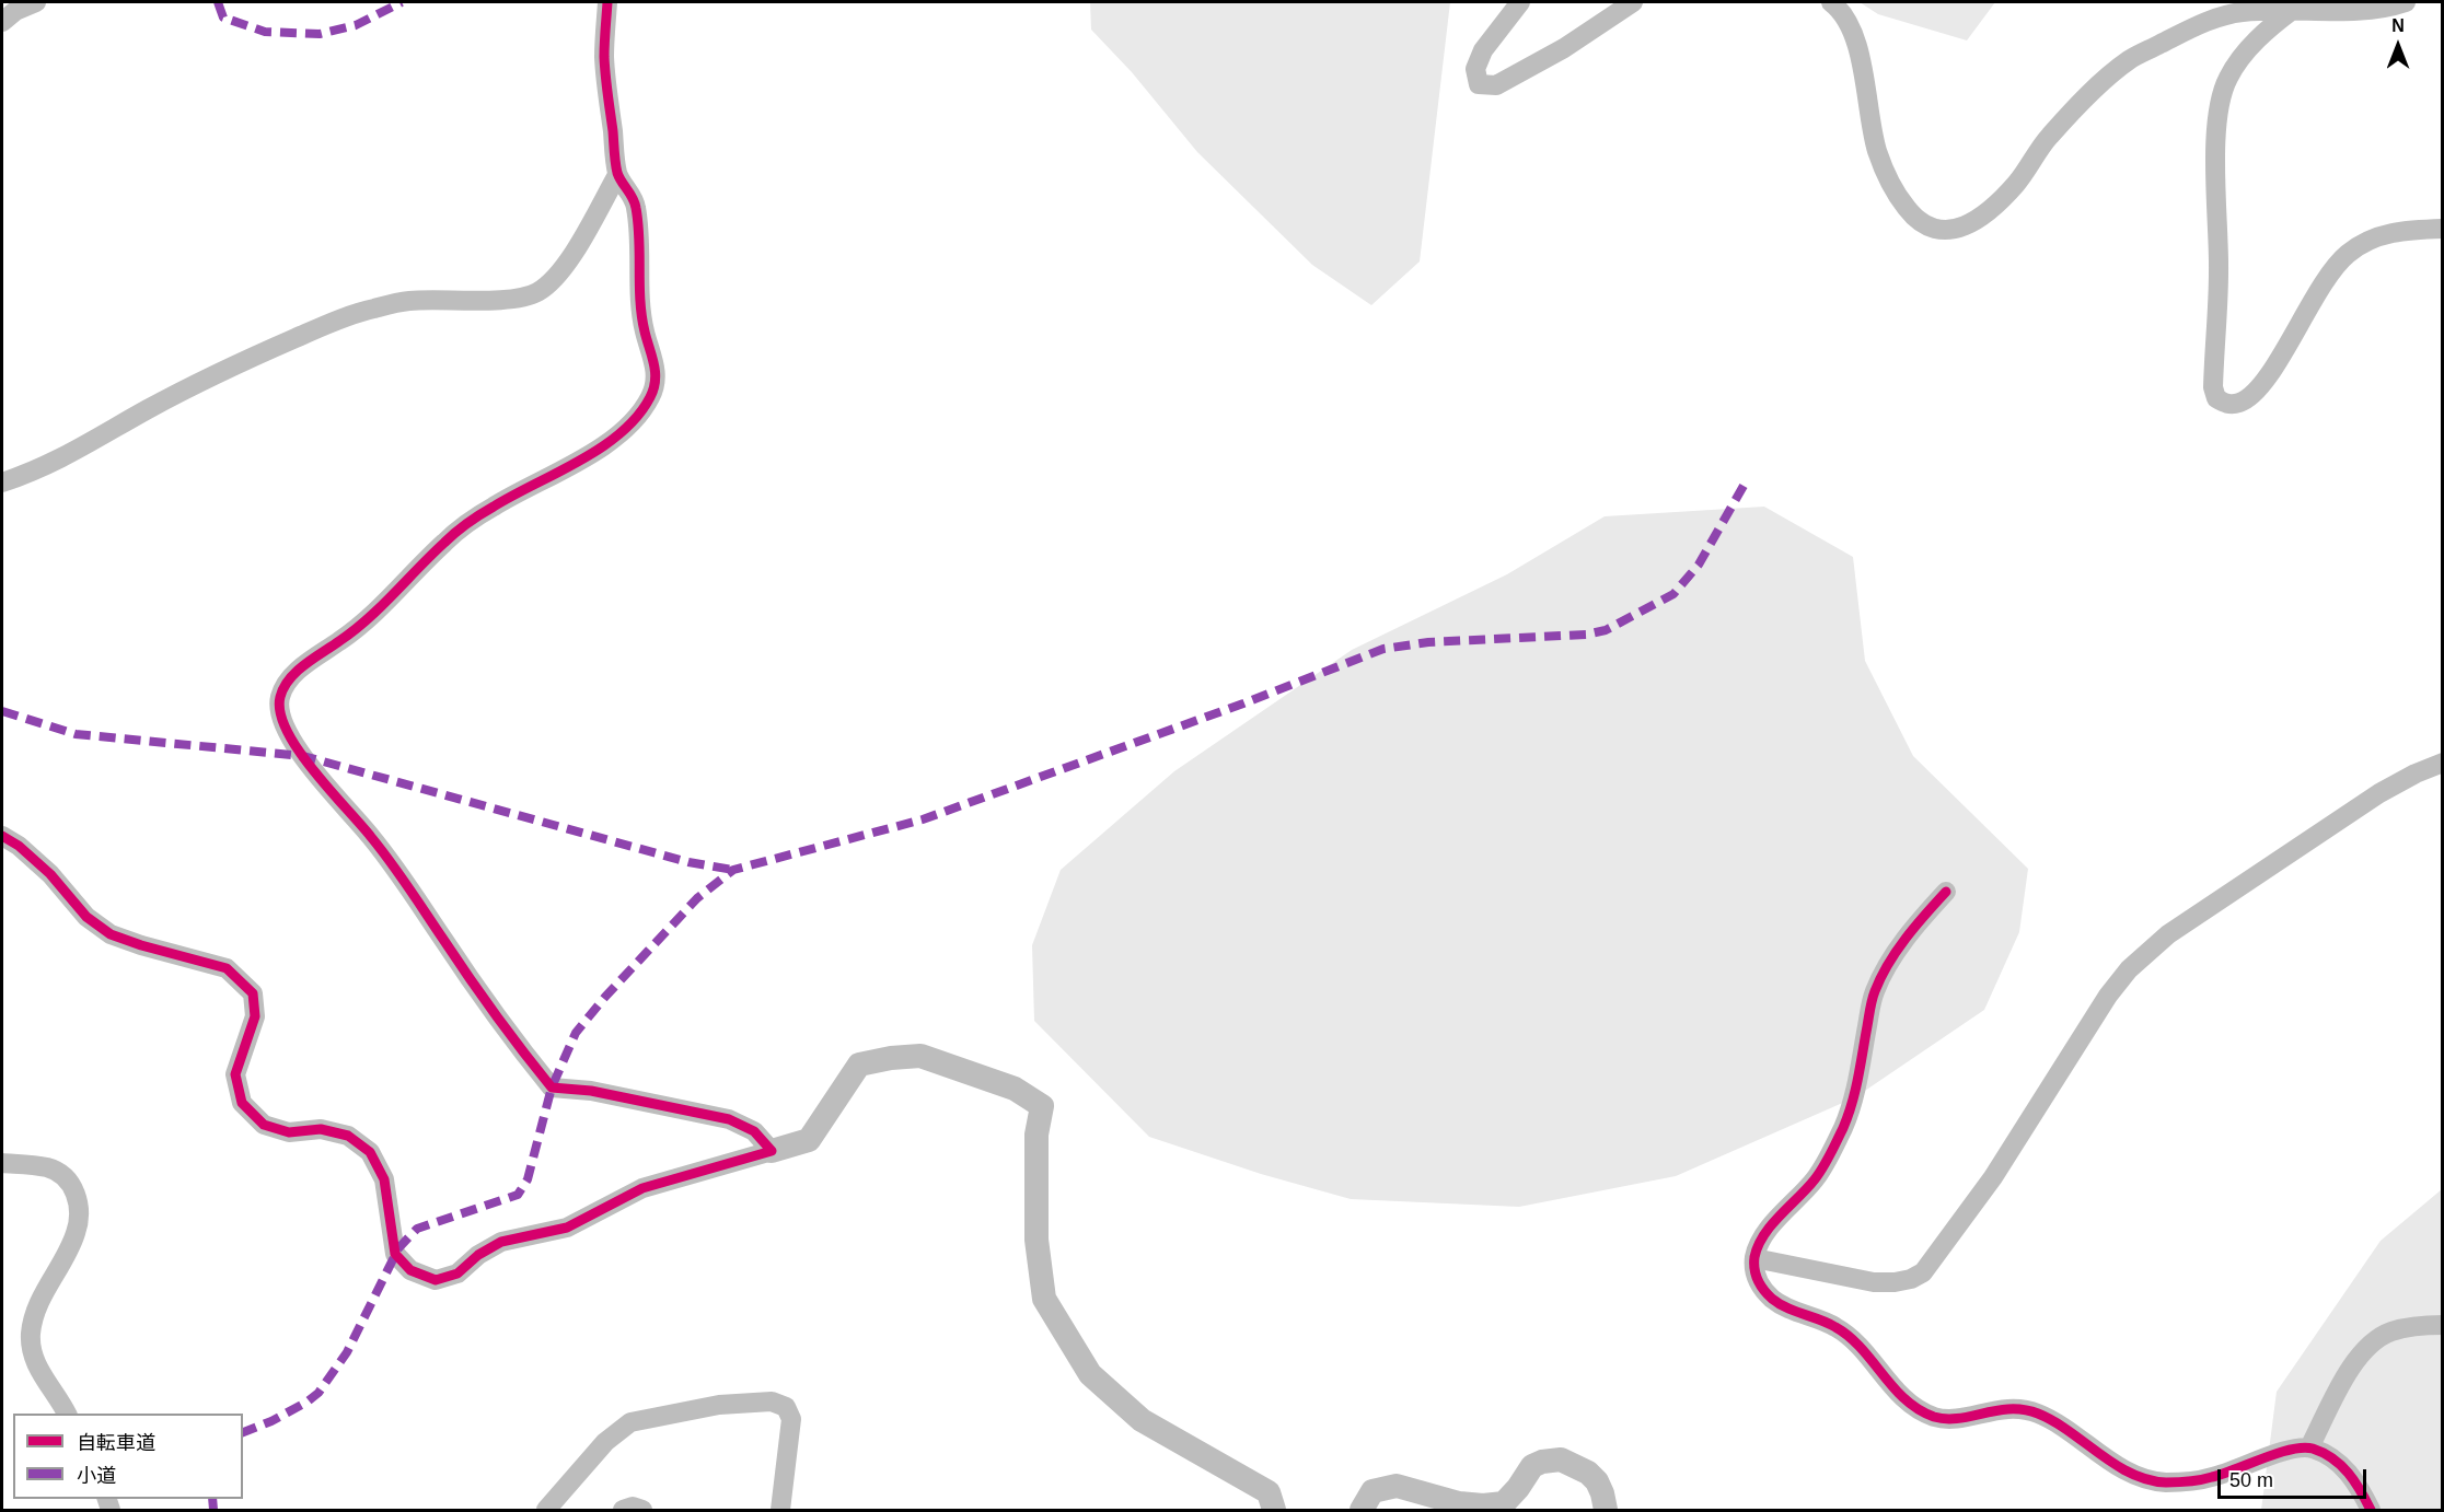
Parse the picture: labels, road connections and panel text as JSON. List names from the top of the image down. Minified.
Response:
{"legend":["自転車道","小道"],"scale_bar":"50 m","north":"top"}
